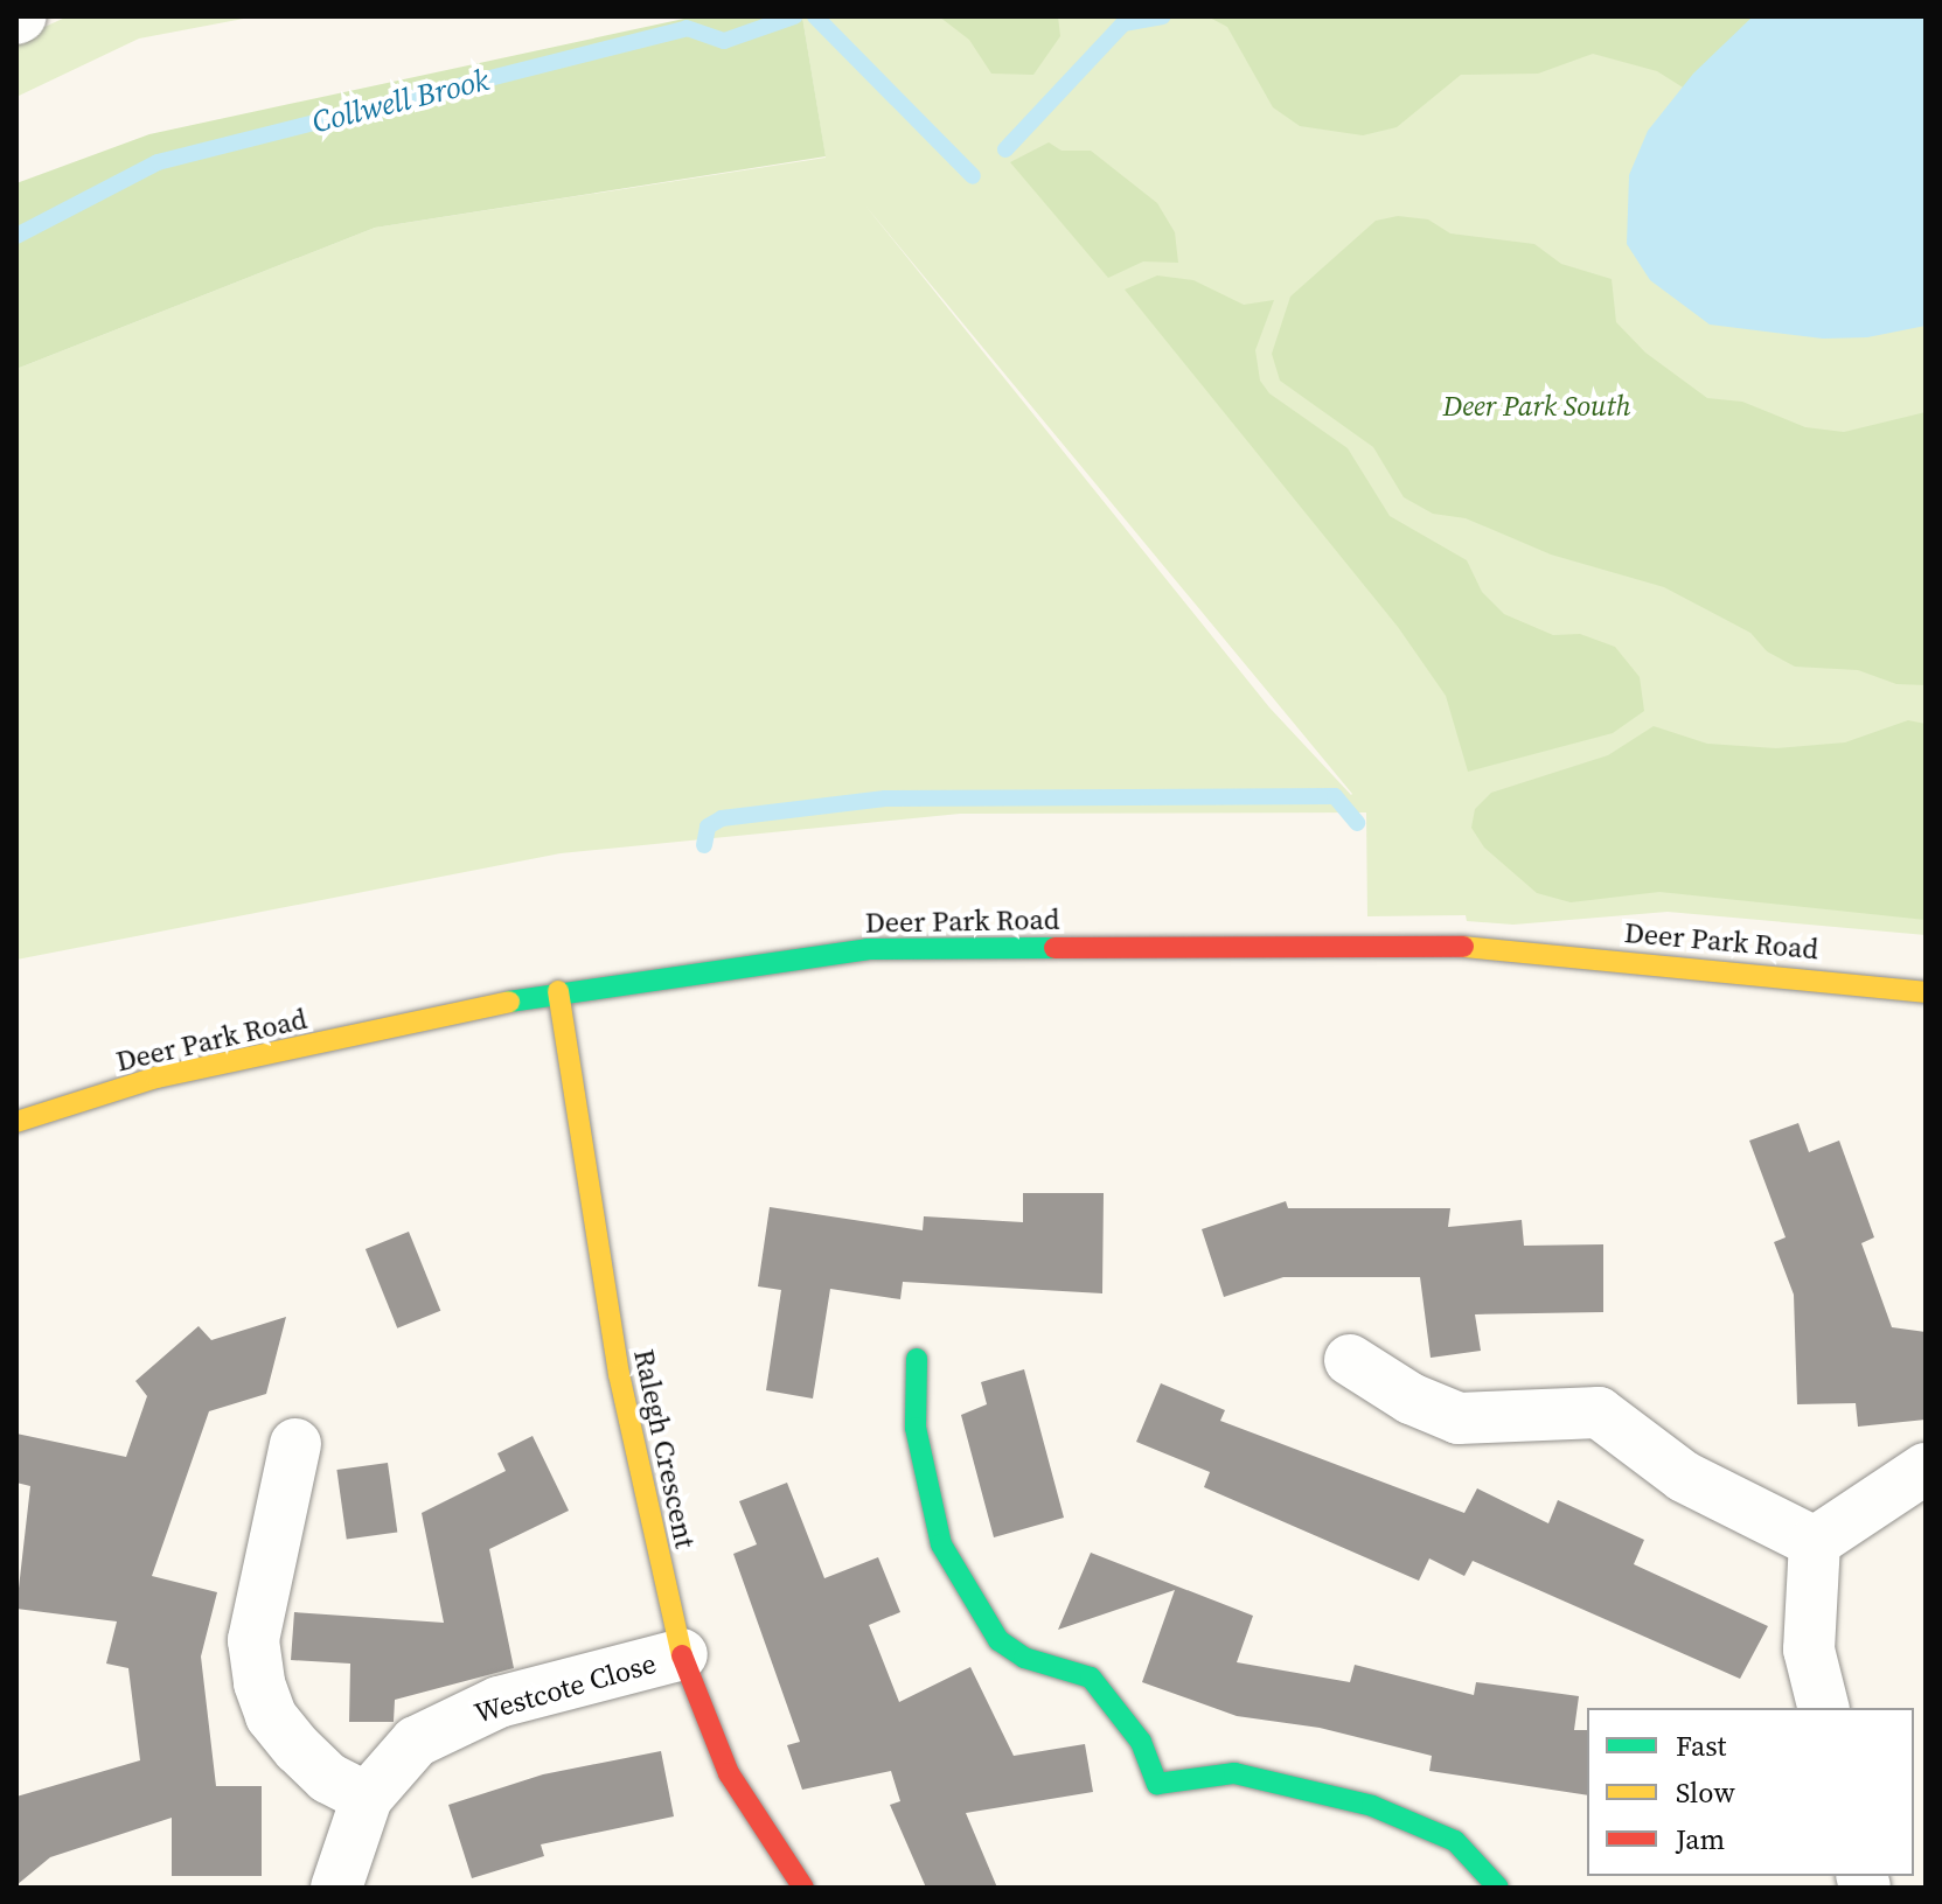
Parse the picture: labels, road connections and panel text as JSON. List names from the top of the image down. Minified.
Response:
{"streets":{"street":["Deer Park Road","Ralegh Crescent","Westcote Close"]},"crossings":[["Deer Park Road","Ralegh Crescent"],["Ralegh Crescent","Westcote Close"]],"water":["Collwell Brook"],"parks":["Deer Park South"],"legend":["Fast","Slow","Jam"]}
